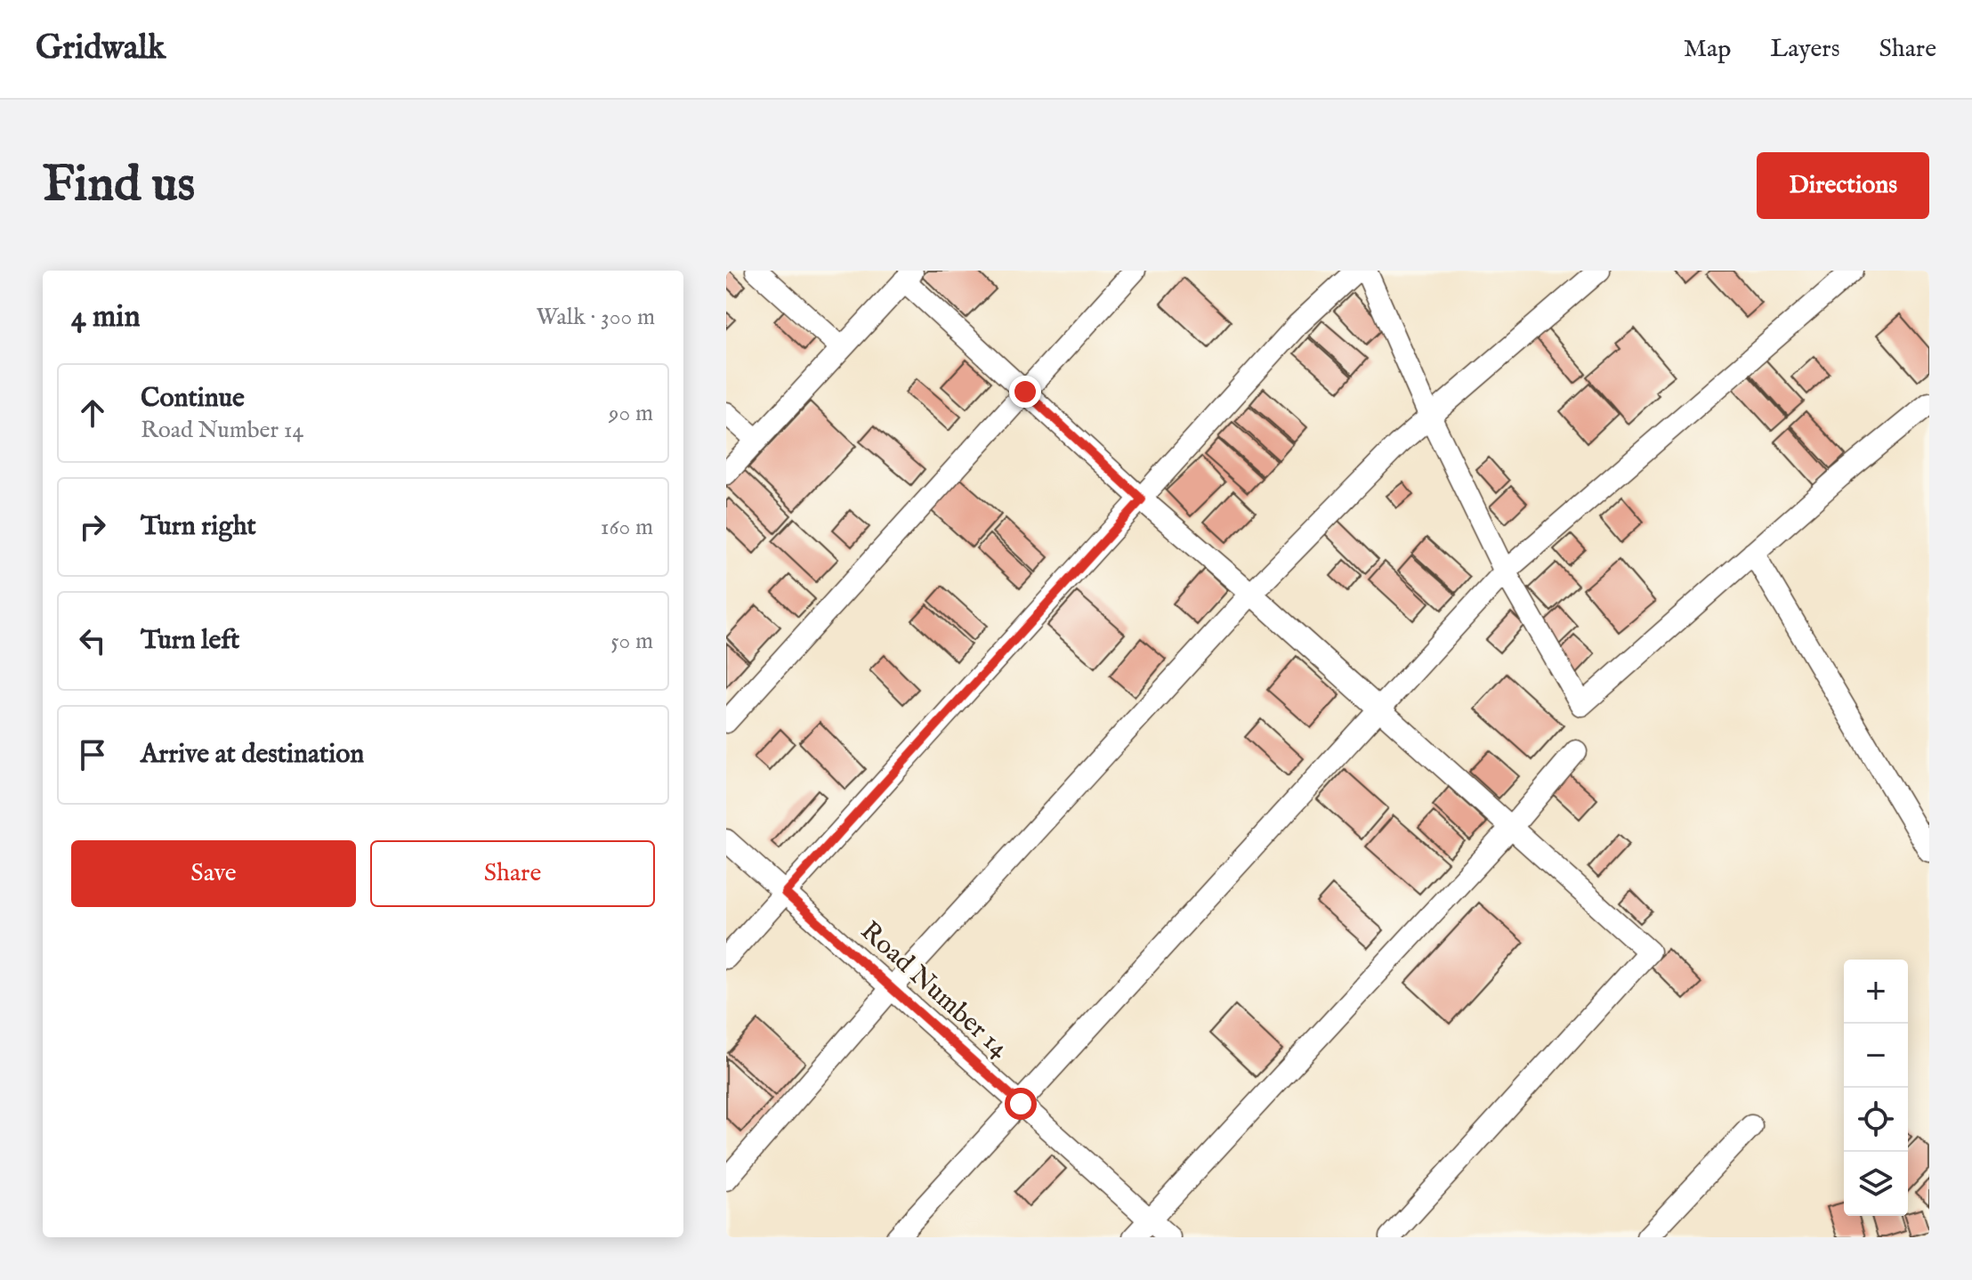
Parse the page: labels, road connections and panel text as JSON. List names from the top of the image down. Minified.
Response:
{"streets":{"street":["Road Number 14"]},"page":{"header":"Gridwalk","nav":["Map","Layers","Share"],"buttons":["Directions",["Save","Share"]],"title":"Find us","heading":["4 min","Walk · 300 m"],"list":[["Continue","Road Number 14","90 m"],["Turn right","160 m"],["Turn left","50 m"],"Arrive at destination"],"map_buttons":["+","−"]}}
